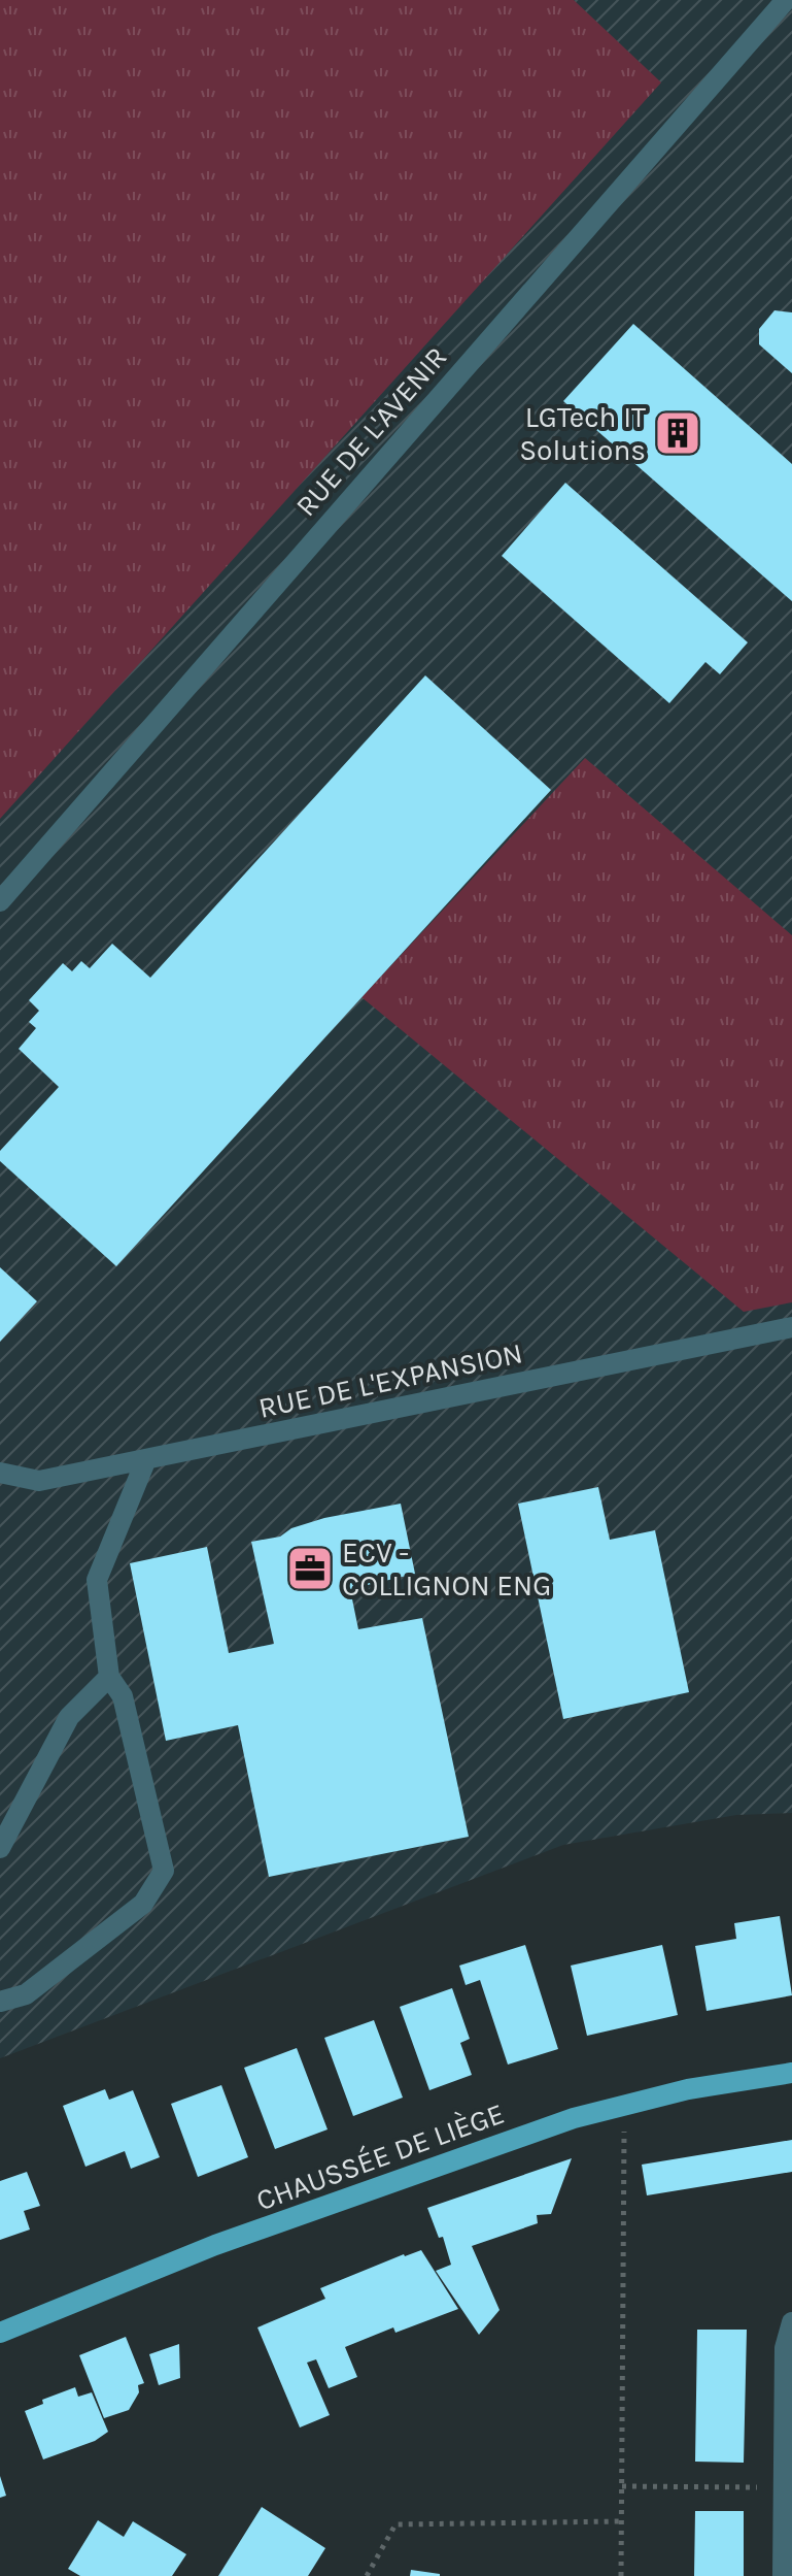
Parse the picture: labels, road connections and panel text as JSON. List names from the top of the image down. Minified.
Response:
{"streets":{"main road":["CHAUSSÉE DE LIÈGE"],"street":["RUE DE L'AVENIR","RUE DE L'EXPANSION"]},"places":{"building":["LGTech IT Solutions"],"office":["ECV - COLLIGNON ENG"]}}
